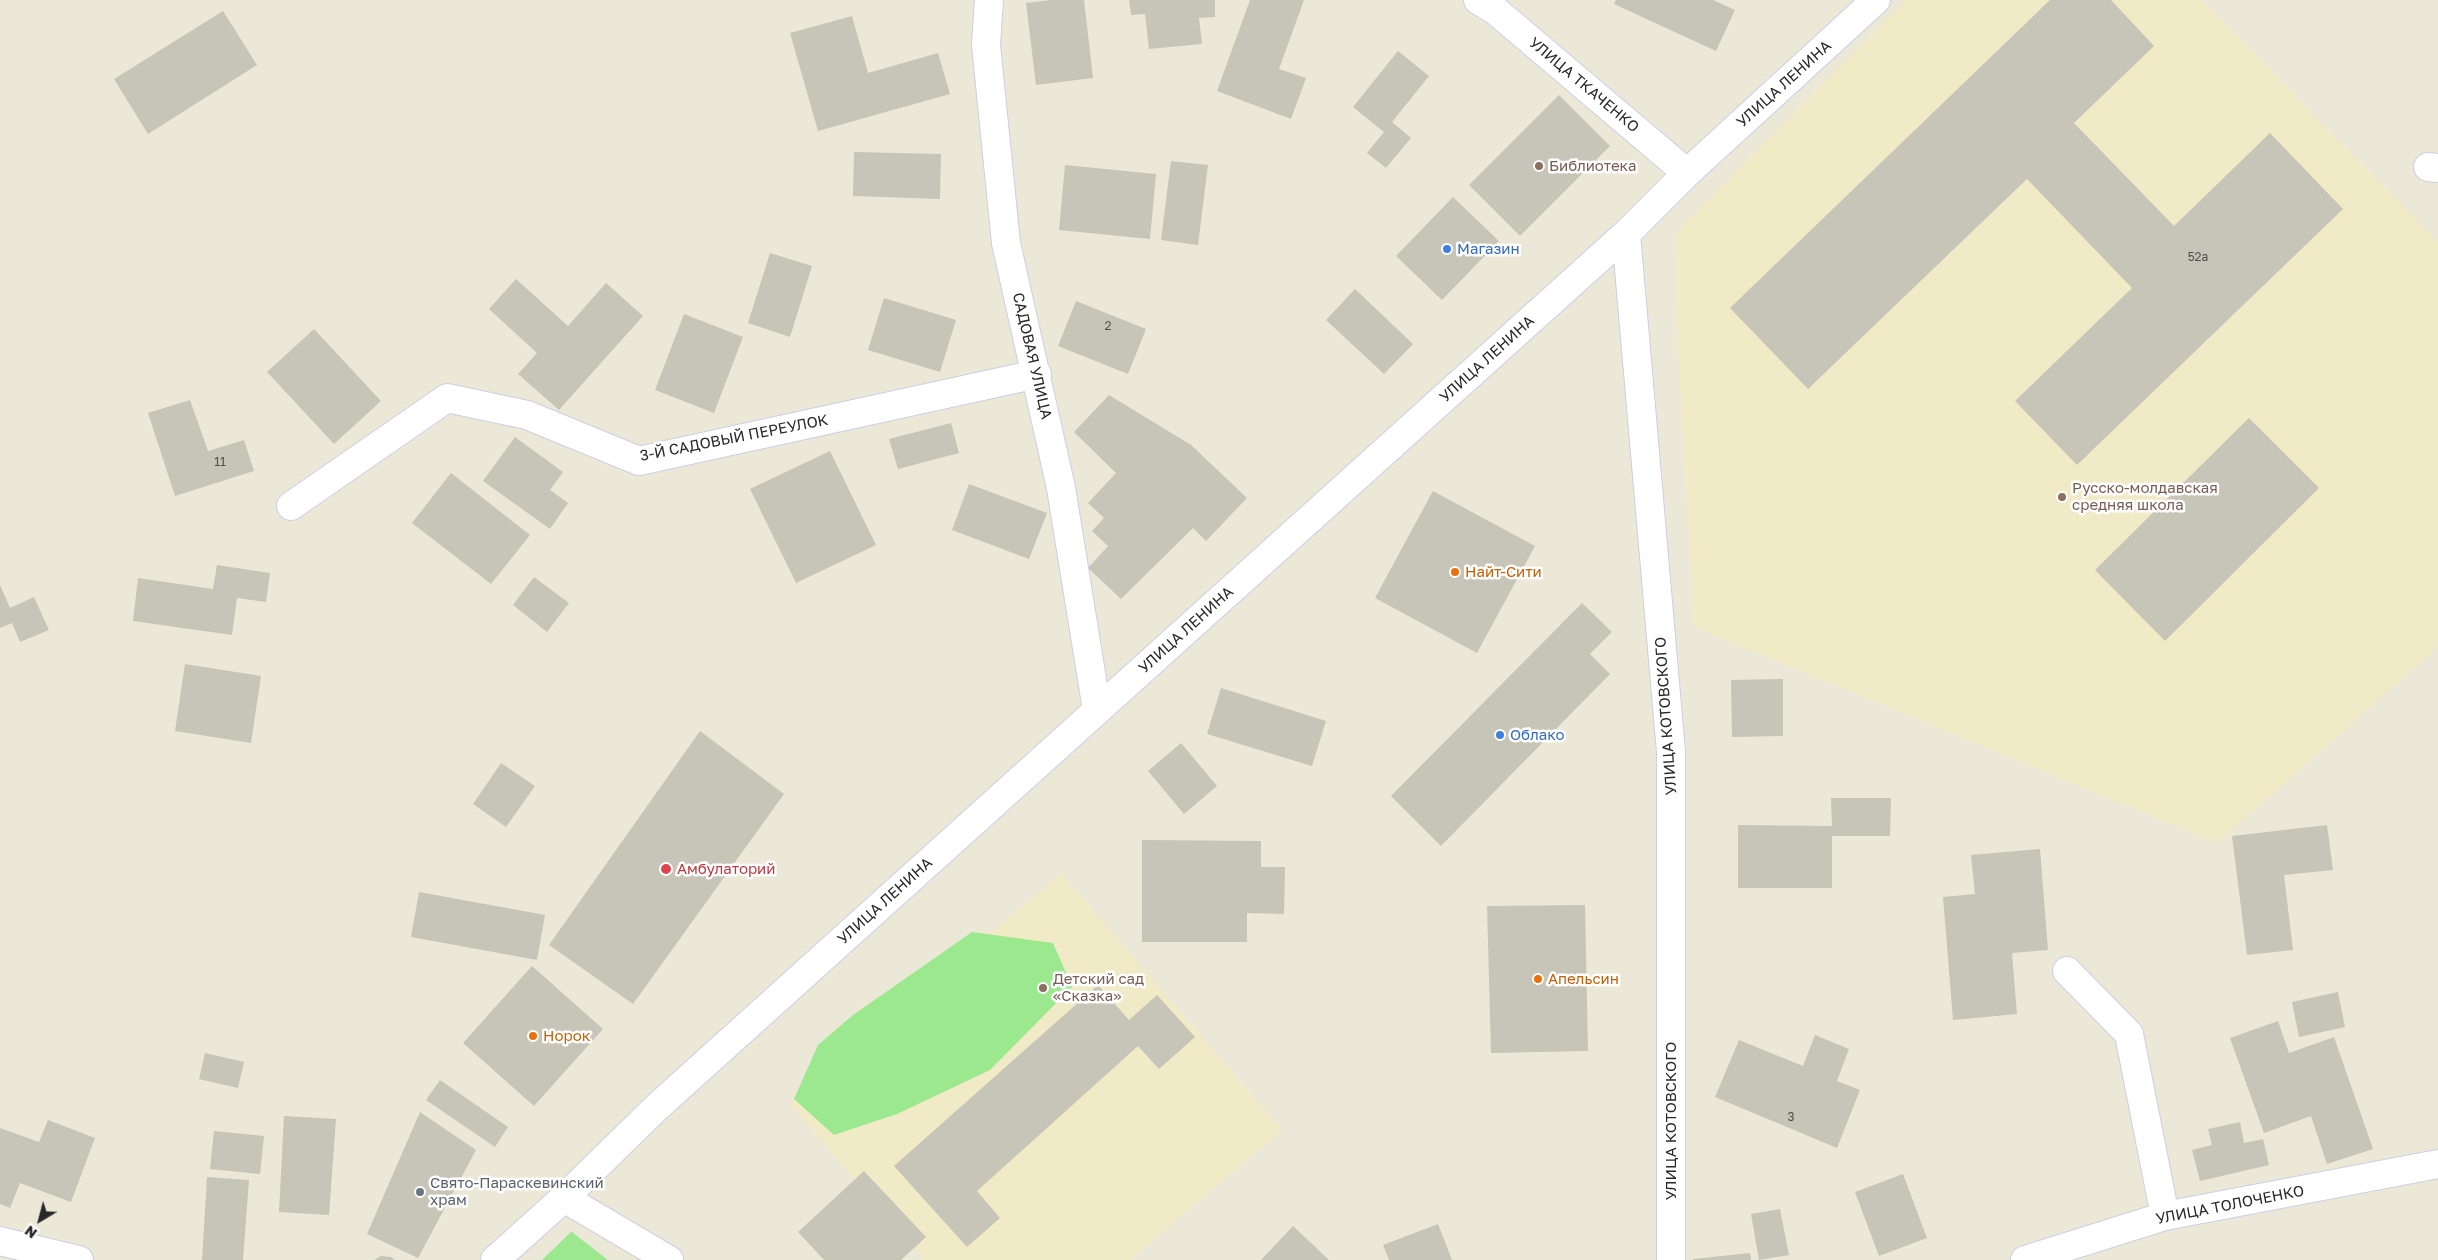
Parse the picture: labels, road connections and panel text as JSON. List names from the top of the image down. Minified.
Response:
{"streets":{"street":["УЛИЦА ЛЕНИНА","УЛИЦА ТКАЧЕНКО","САДОВАЯ УЛИЦА","3-Й САДОВЫЙ ПЕРЕУЛОК","УЛИЦА КОТОВСКОГО","УЛИЦА ТОЛОЧЕНКО"]},"crossings":[["УЛИЦА ЛЕНИНА","УЛИЦА ТКАЧЕНКО"],["УЛИЦА ЛЕНИНА","САДОВАЯ УЛИЦА"],["УЛИЦА ЛЕНИНА","УЛИЦА КОТОВСКОГО"],["САДОВАЯ УЛИЦА","3-Й САДОВЫЙ ПЕРЕУЛОК"]],"places":["Библиотека","Магазин","Русско-молдавская средняя школа","Найт-Сити","Облако","Амбулаторий","Апельсин","Детский сад «Сказка»","Норок","Свято-Параскевинский храм"],"house_numbers":["52a","2","11","3"],"north":"bottom left"}
